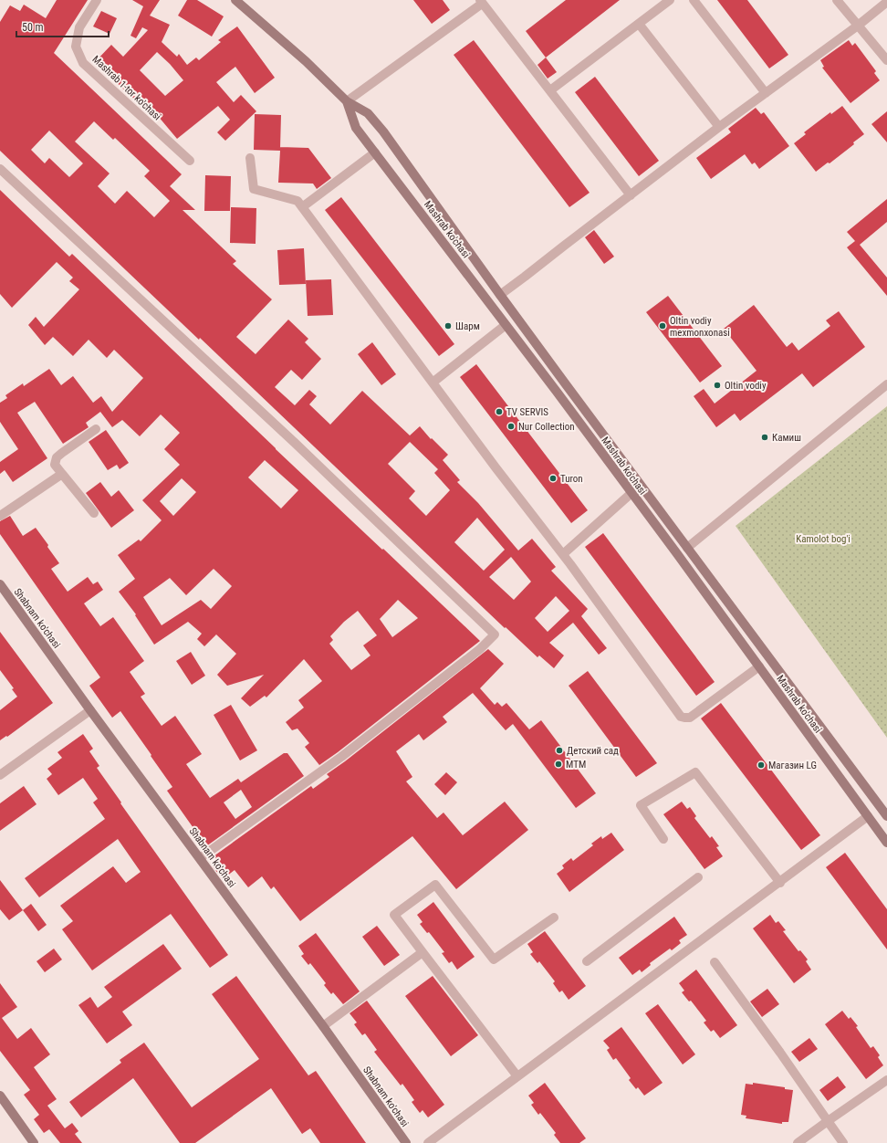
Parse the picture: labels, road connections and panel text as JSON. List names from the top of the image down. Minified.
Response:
{"streets":{"main road":["Mashrab ko'chasi","Shabnam ko'chasi"],"street":["Mashrab 1-tor ko'chasi"]},"parks":["Kamolot bog'i"],"places":["Шарм","Oltin vodiy mexmonxonasi","Oltin vodiy","TV SERVIS","Nur Collection","Камиш","Turon","Детский сад","MTM","Магазин LG"],"scale_bar":"50 m"}
